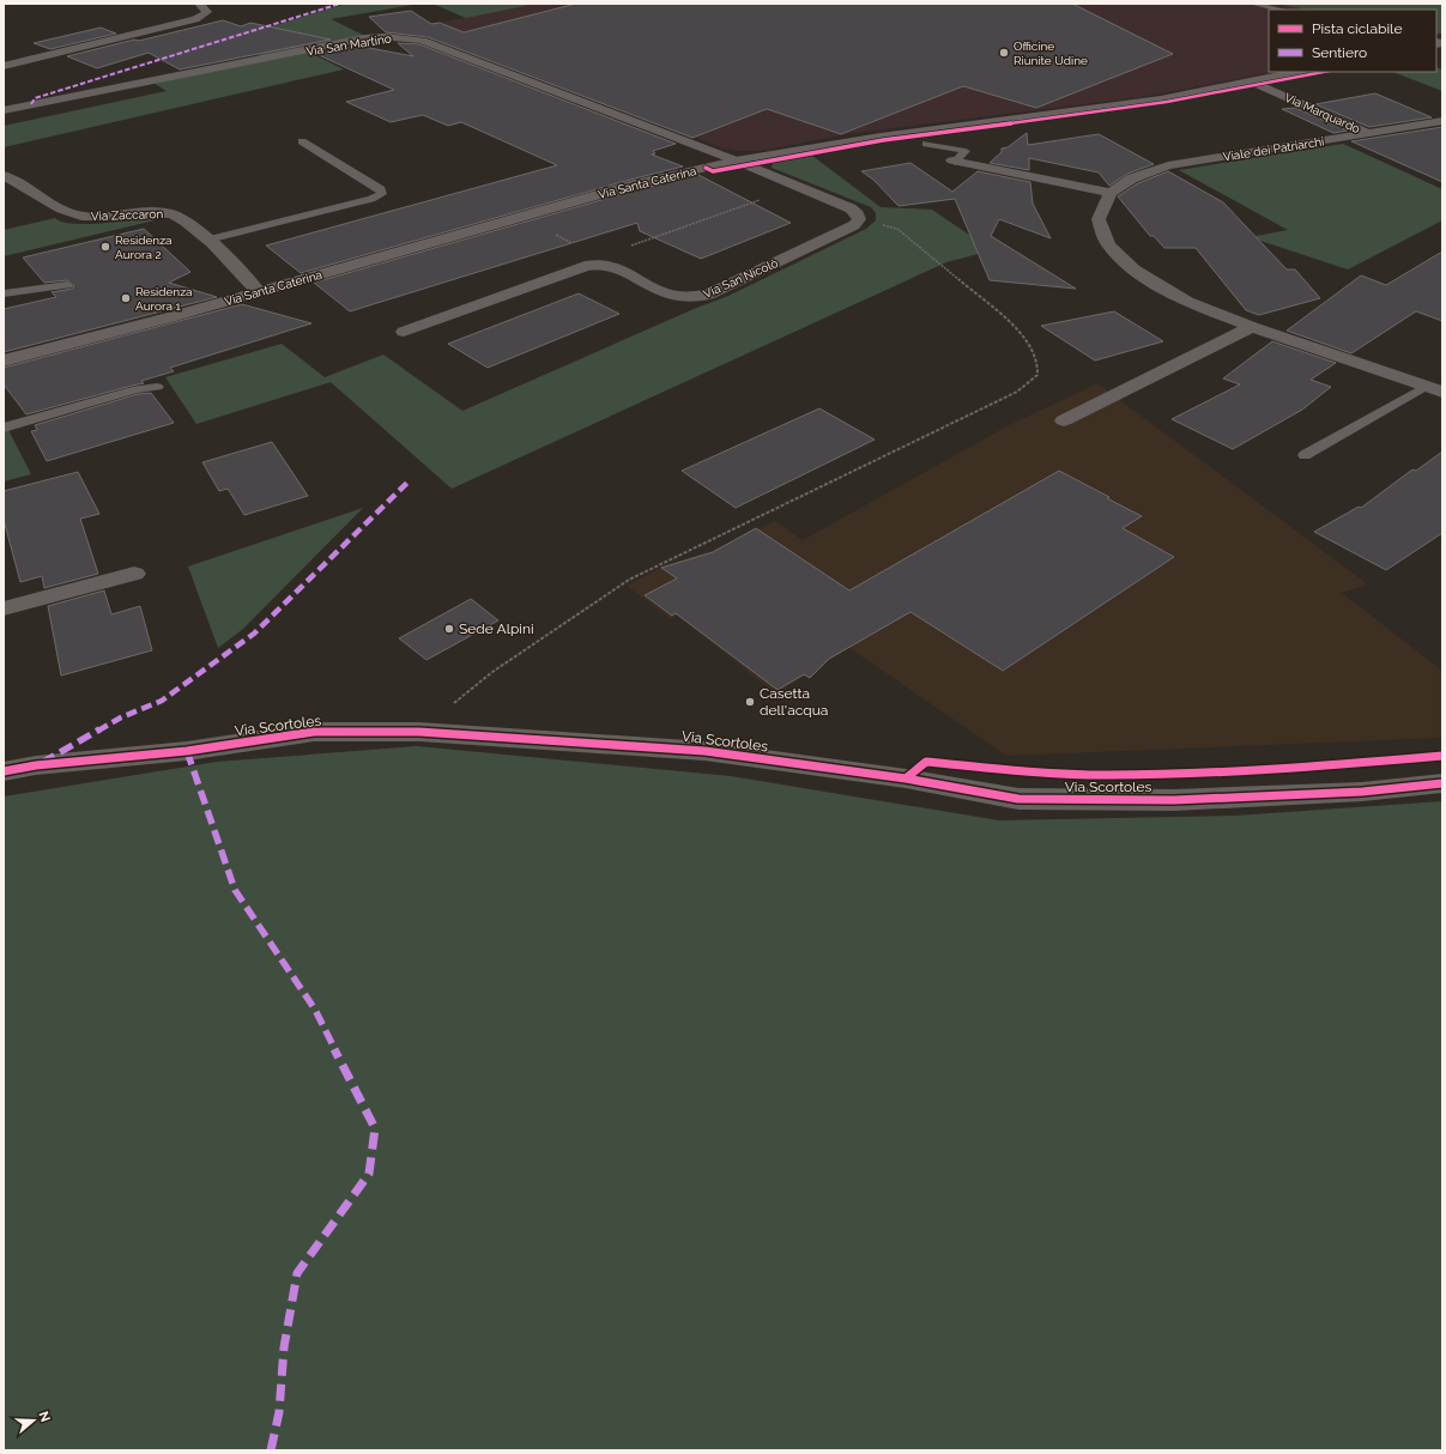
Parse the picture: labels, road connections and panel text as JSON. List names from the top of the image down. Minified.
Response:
{"streets":{"street":["Via San Martino","Via Marquardo","Viale dei Patriarchi","Via Santa Caterina","Via Zaccaron","Via San Nicolò","Via Scortoles"]},"crossings":[["Via San Martino","Via Santa Caterina"],["Via Marquardo","Viale dei Patriarchi"],["Via Marquardo","Via Santa Caterina"],["Via Santa Caterina","Via Zaccaron"]],"places":["Officine Riunite Udine","Residenza Aurora 2","Residenza Aurora 1","Sede Alpini","Casetta dell'acqua"],"legend":["Pista ciclabile","Sentiero"],"north":"right"}
